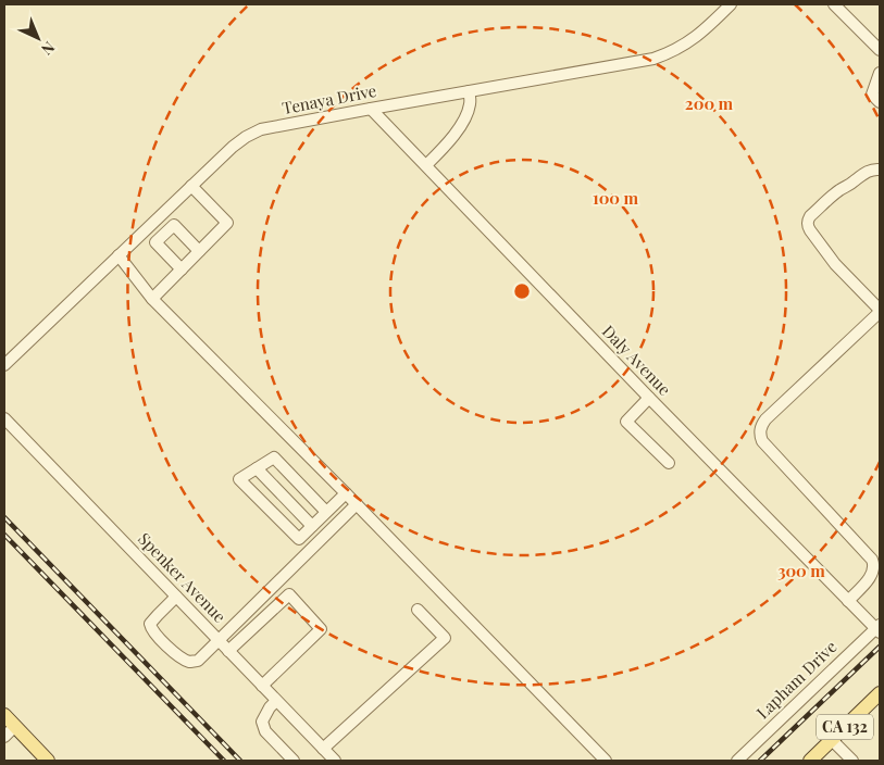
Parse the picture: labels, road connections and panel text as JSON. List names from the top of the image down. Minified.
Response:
{"streets":{"main road":["CA 132"],"street":["Tenaya Drive","Daly Avenue","Spenker Avenue","Lapham Drive"]},"crossings":[["Tenaya Drive","Daly Avenue"],["Daly Avenue","Lapham Drive"]],"north":"bottom right","rings":["200 m","100 m","300 m"]}
